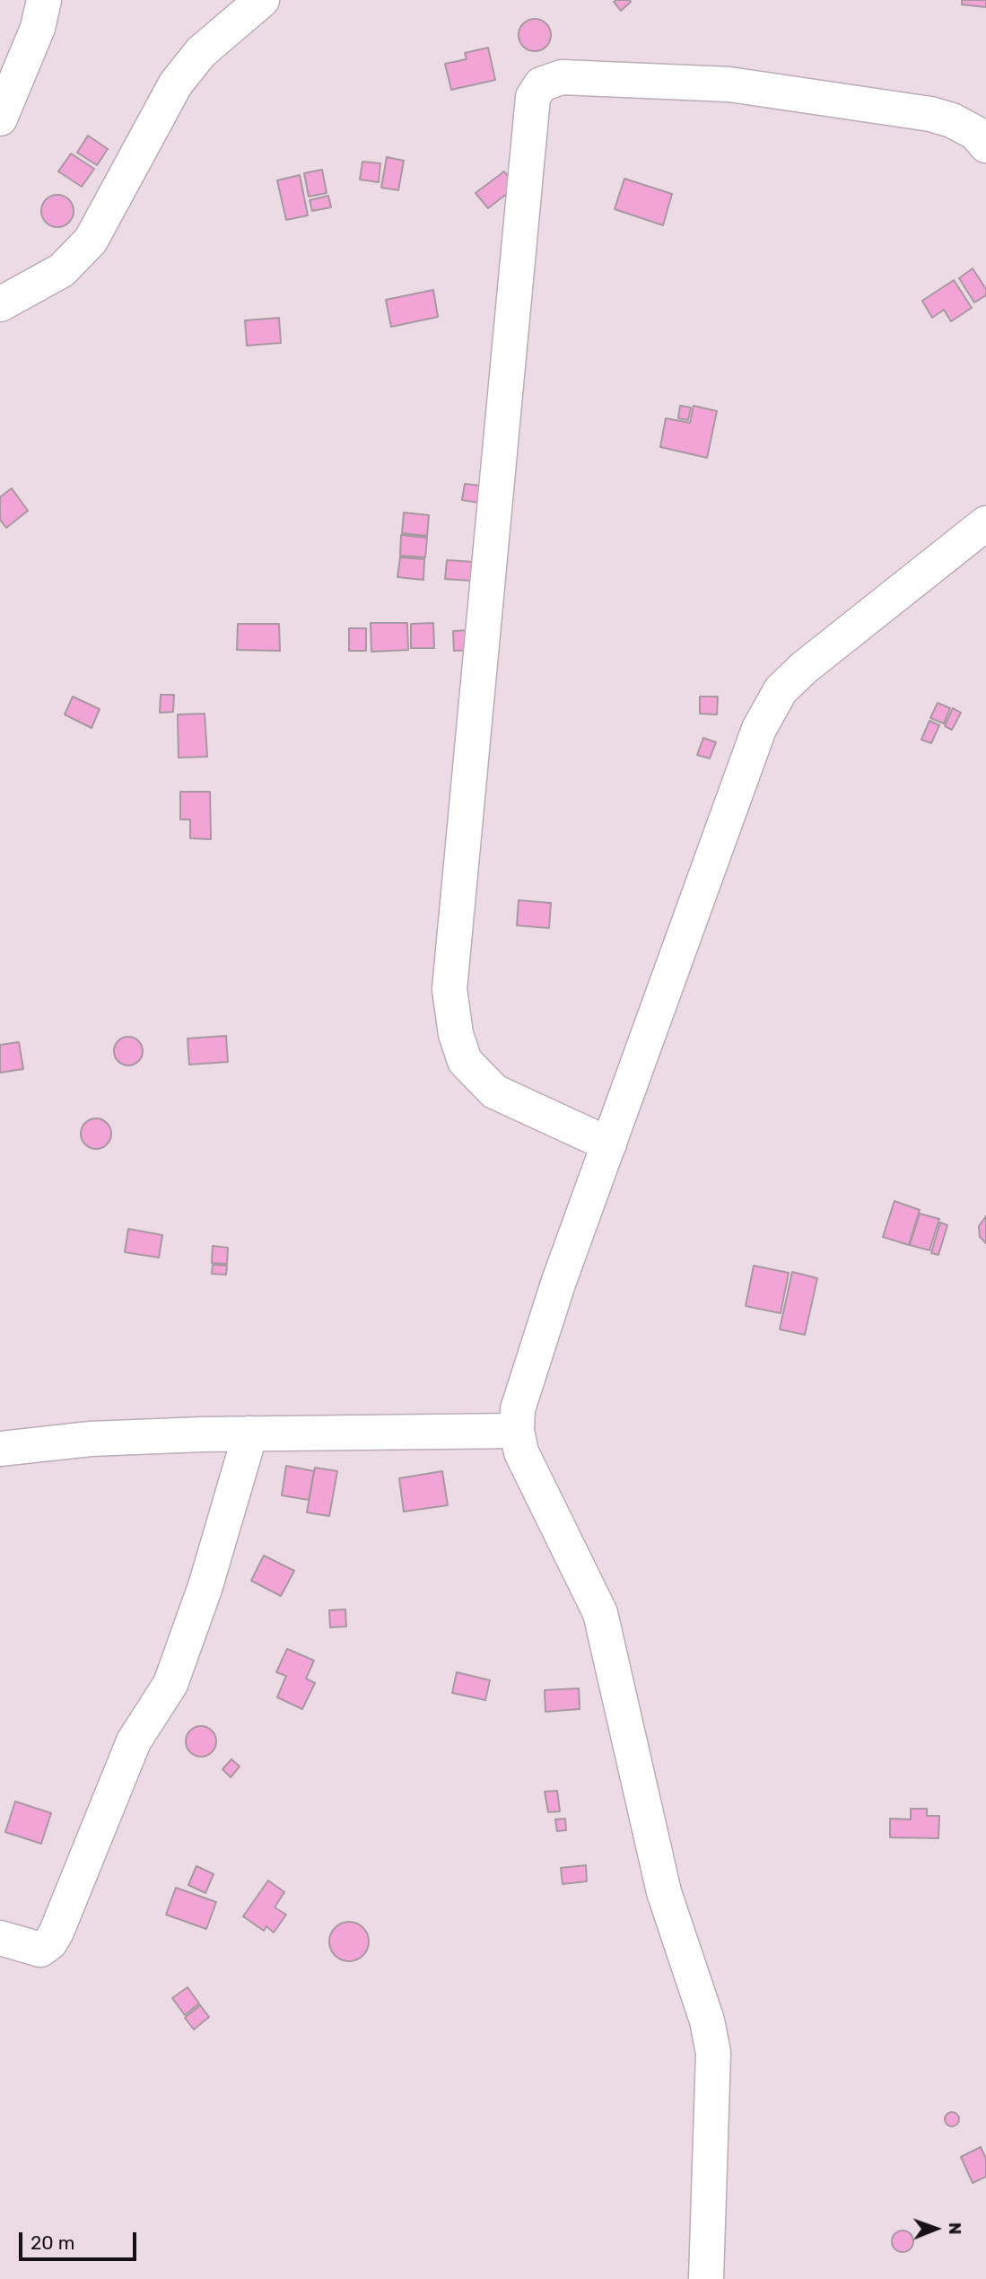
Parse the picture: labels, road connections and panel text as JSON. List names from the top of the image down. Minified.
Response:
{"scale_bar":"20 m","north":"right"}
